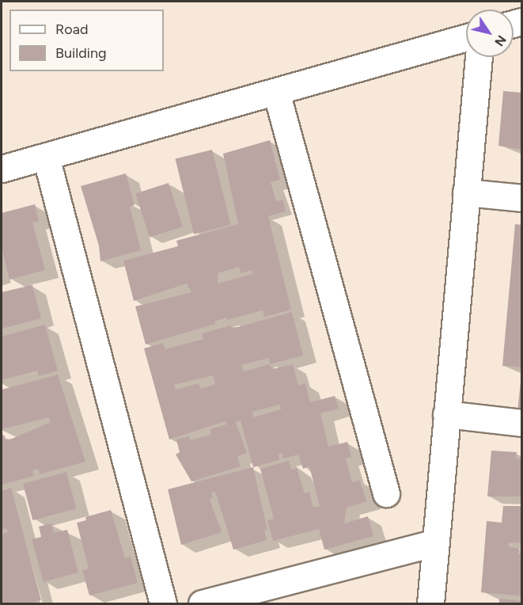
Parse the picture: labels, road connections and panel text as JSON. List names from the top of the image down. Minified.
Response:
{"legend":["Road","Building"],"north":"bottom right"}
